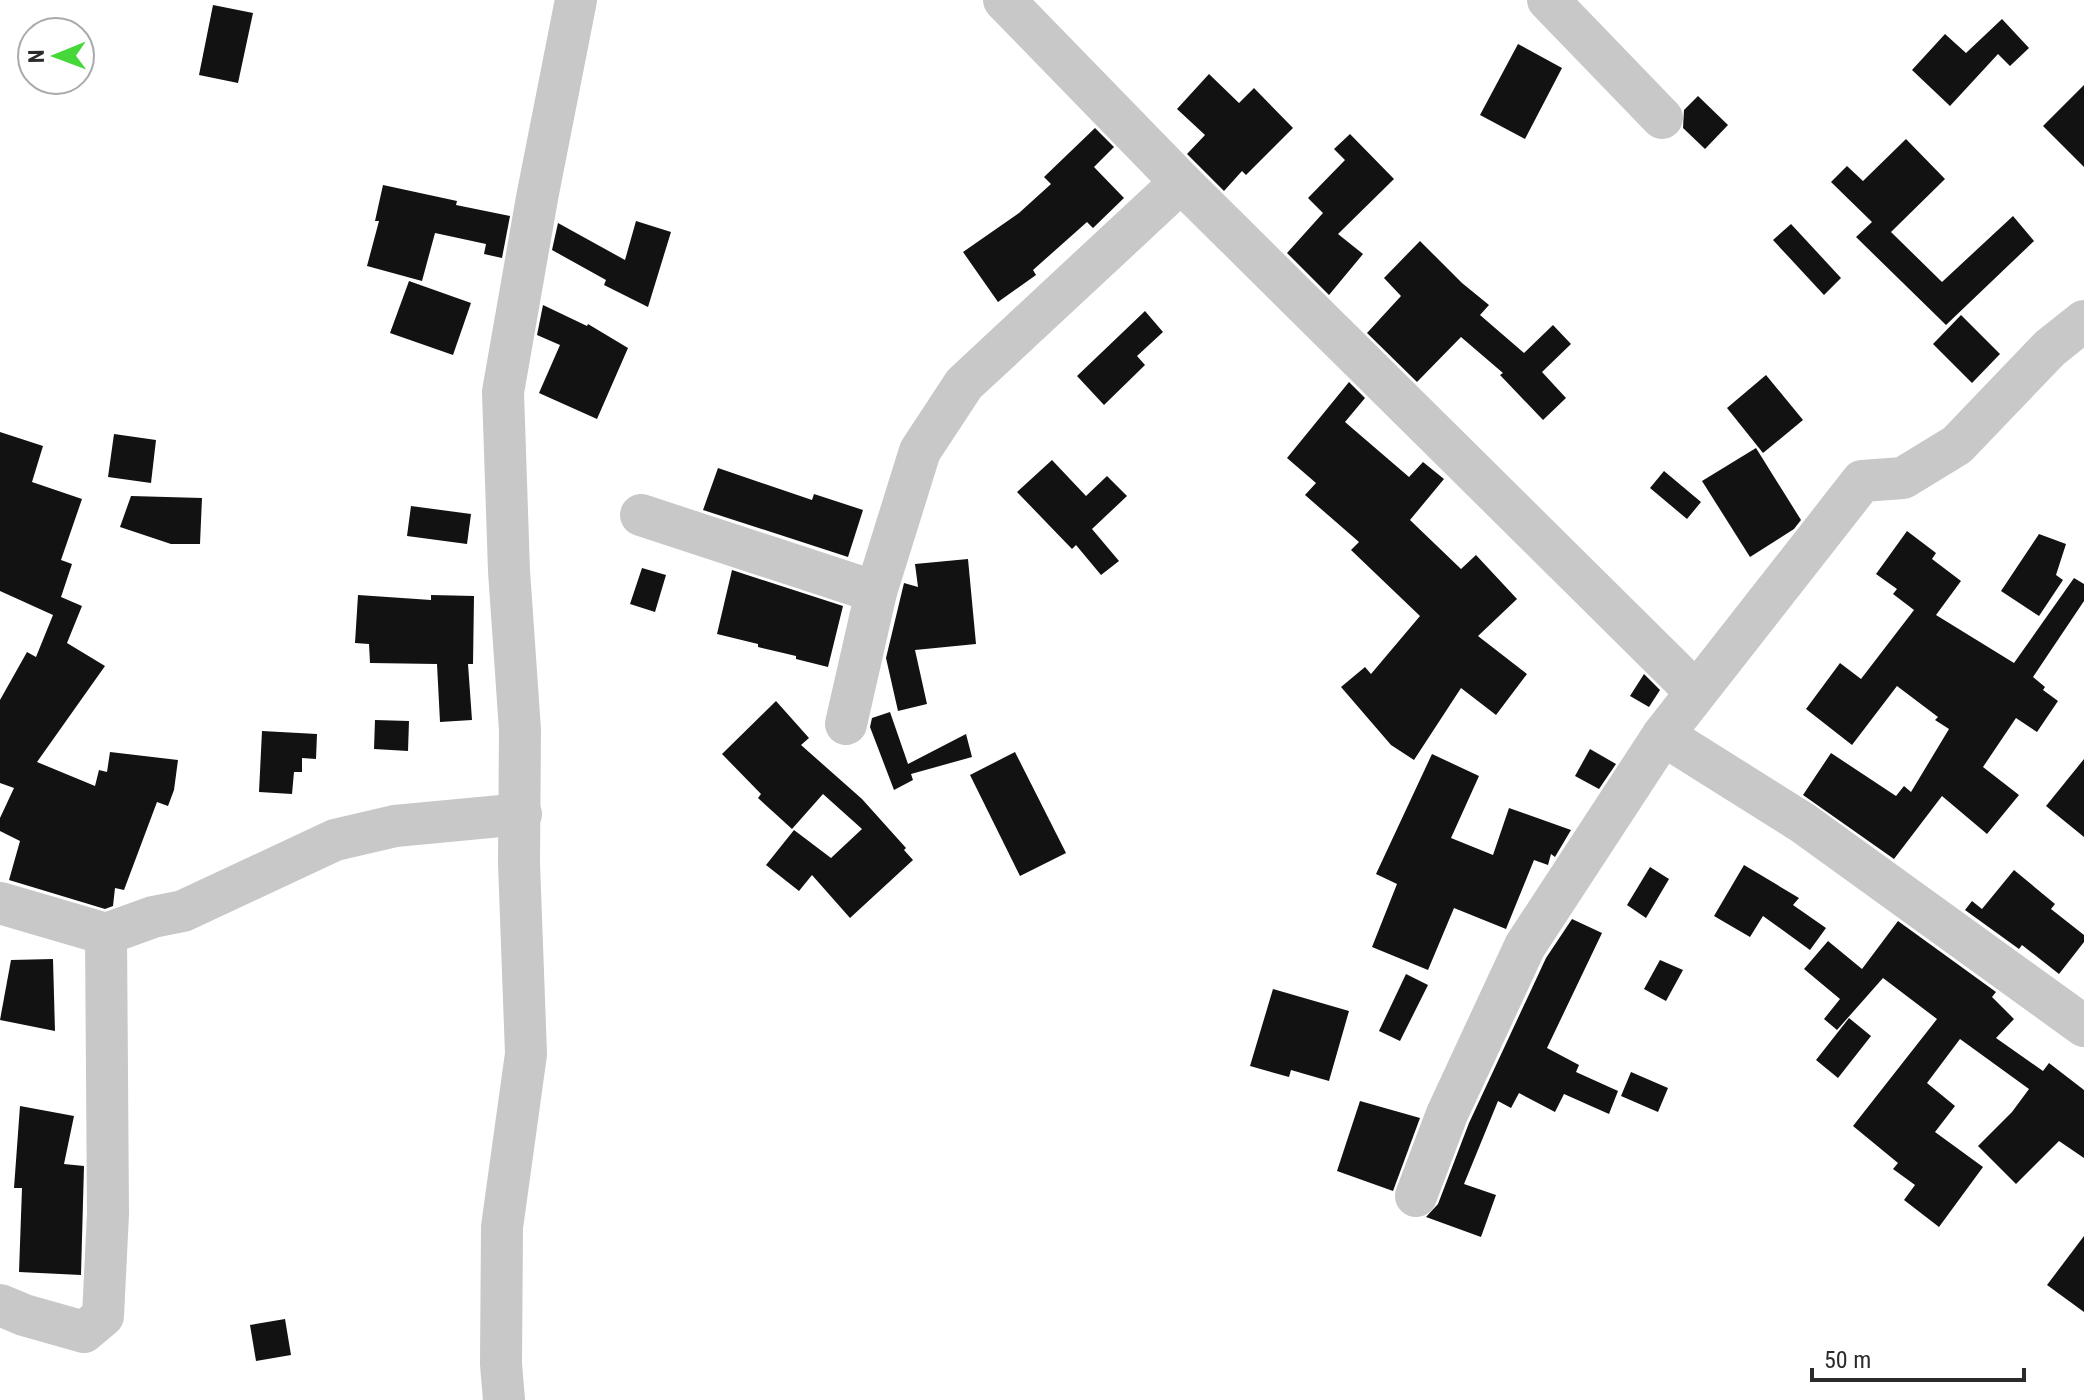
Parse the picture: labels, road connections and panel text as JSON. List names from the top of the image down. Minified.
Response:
{"scale_bar":"50 m","north":"left"}
